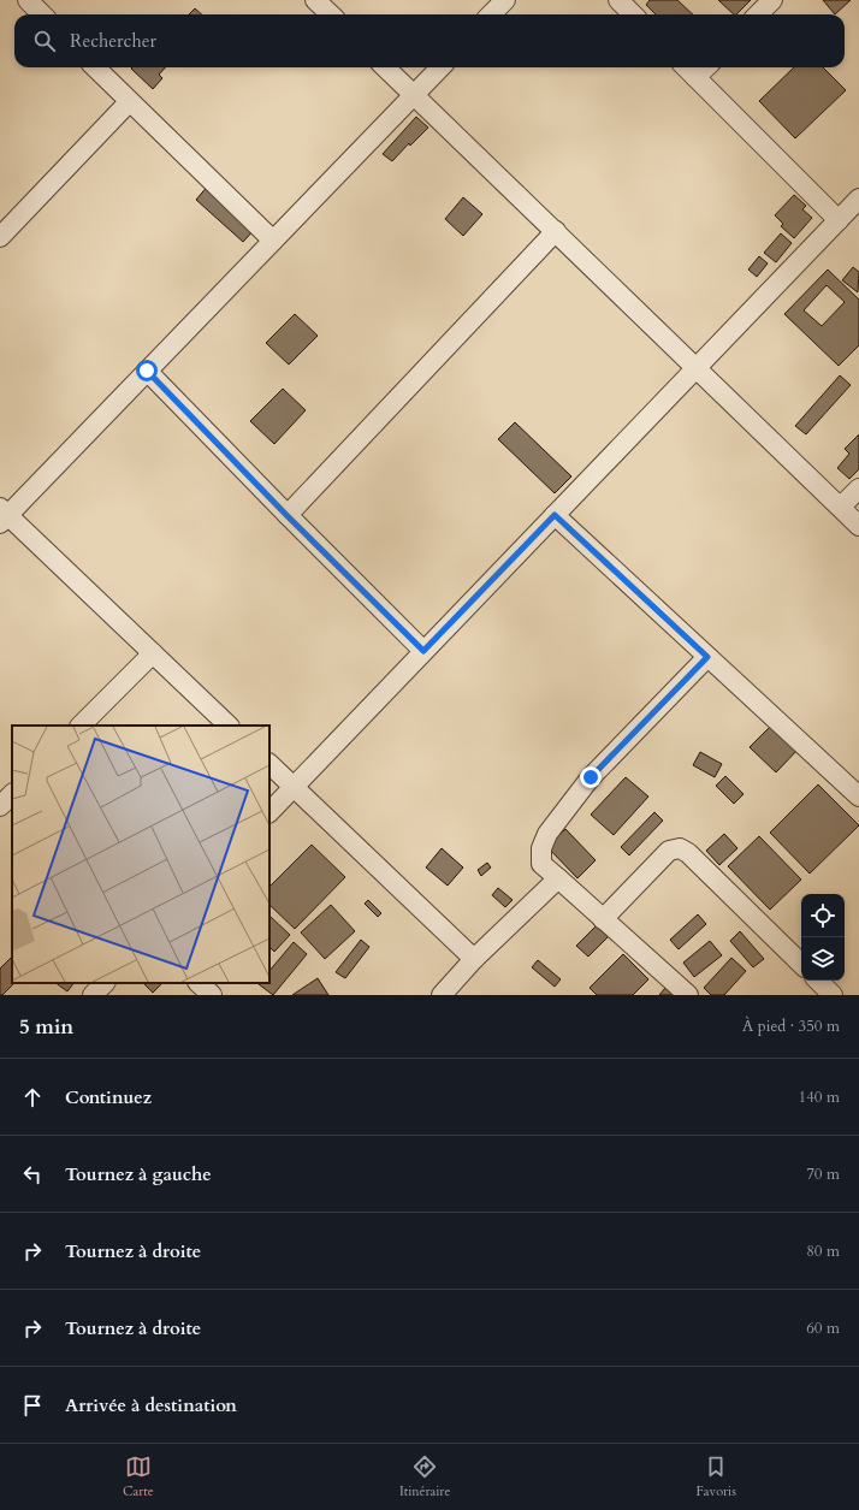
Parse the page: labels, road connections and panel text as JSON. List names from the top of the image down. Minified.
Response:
{"page":{"search":"Rechercher","heading":["5 min","À pied · 350 m"],"list":[["Continuez","140 m"],["Tournez à gauche","70 m"],["Tournez à droite","80 m"],["Tournez à droite","60 m"],"Arrivée à destination"],"nav":["Carte","Itinéraire","Favoris"]}}
